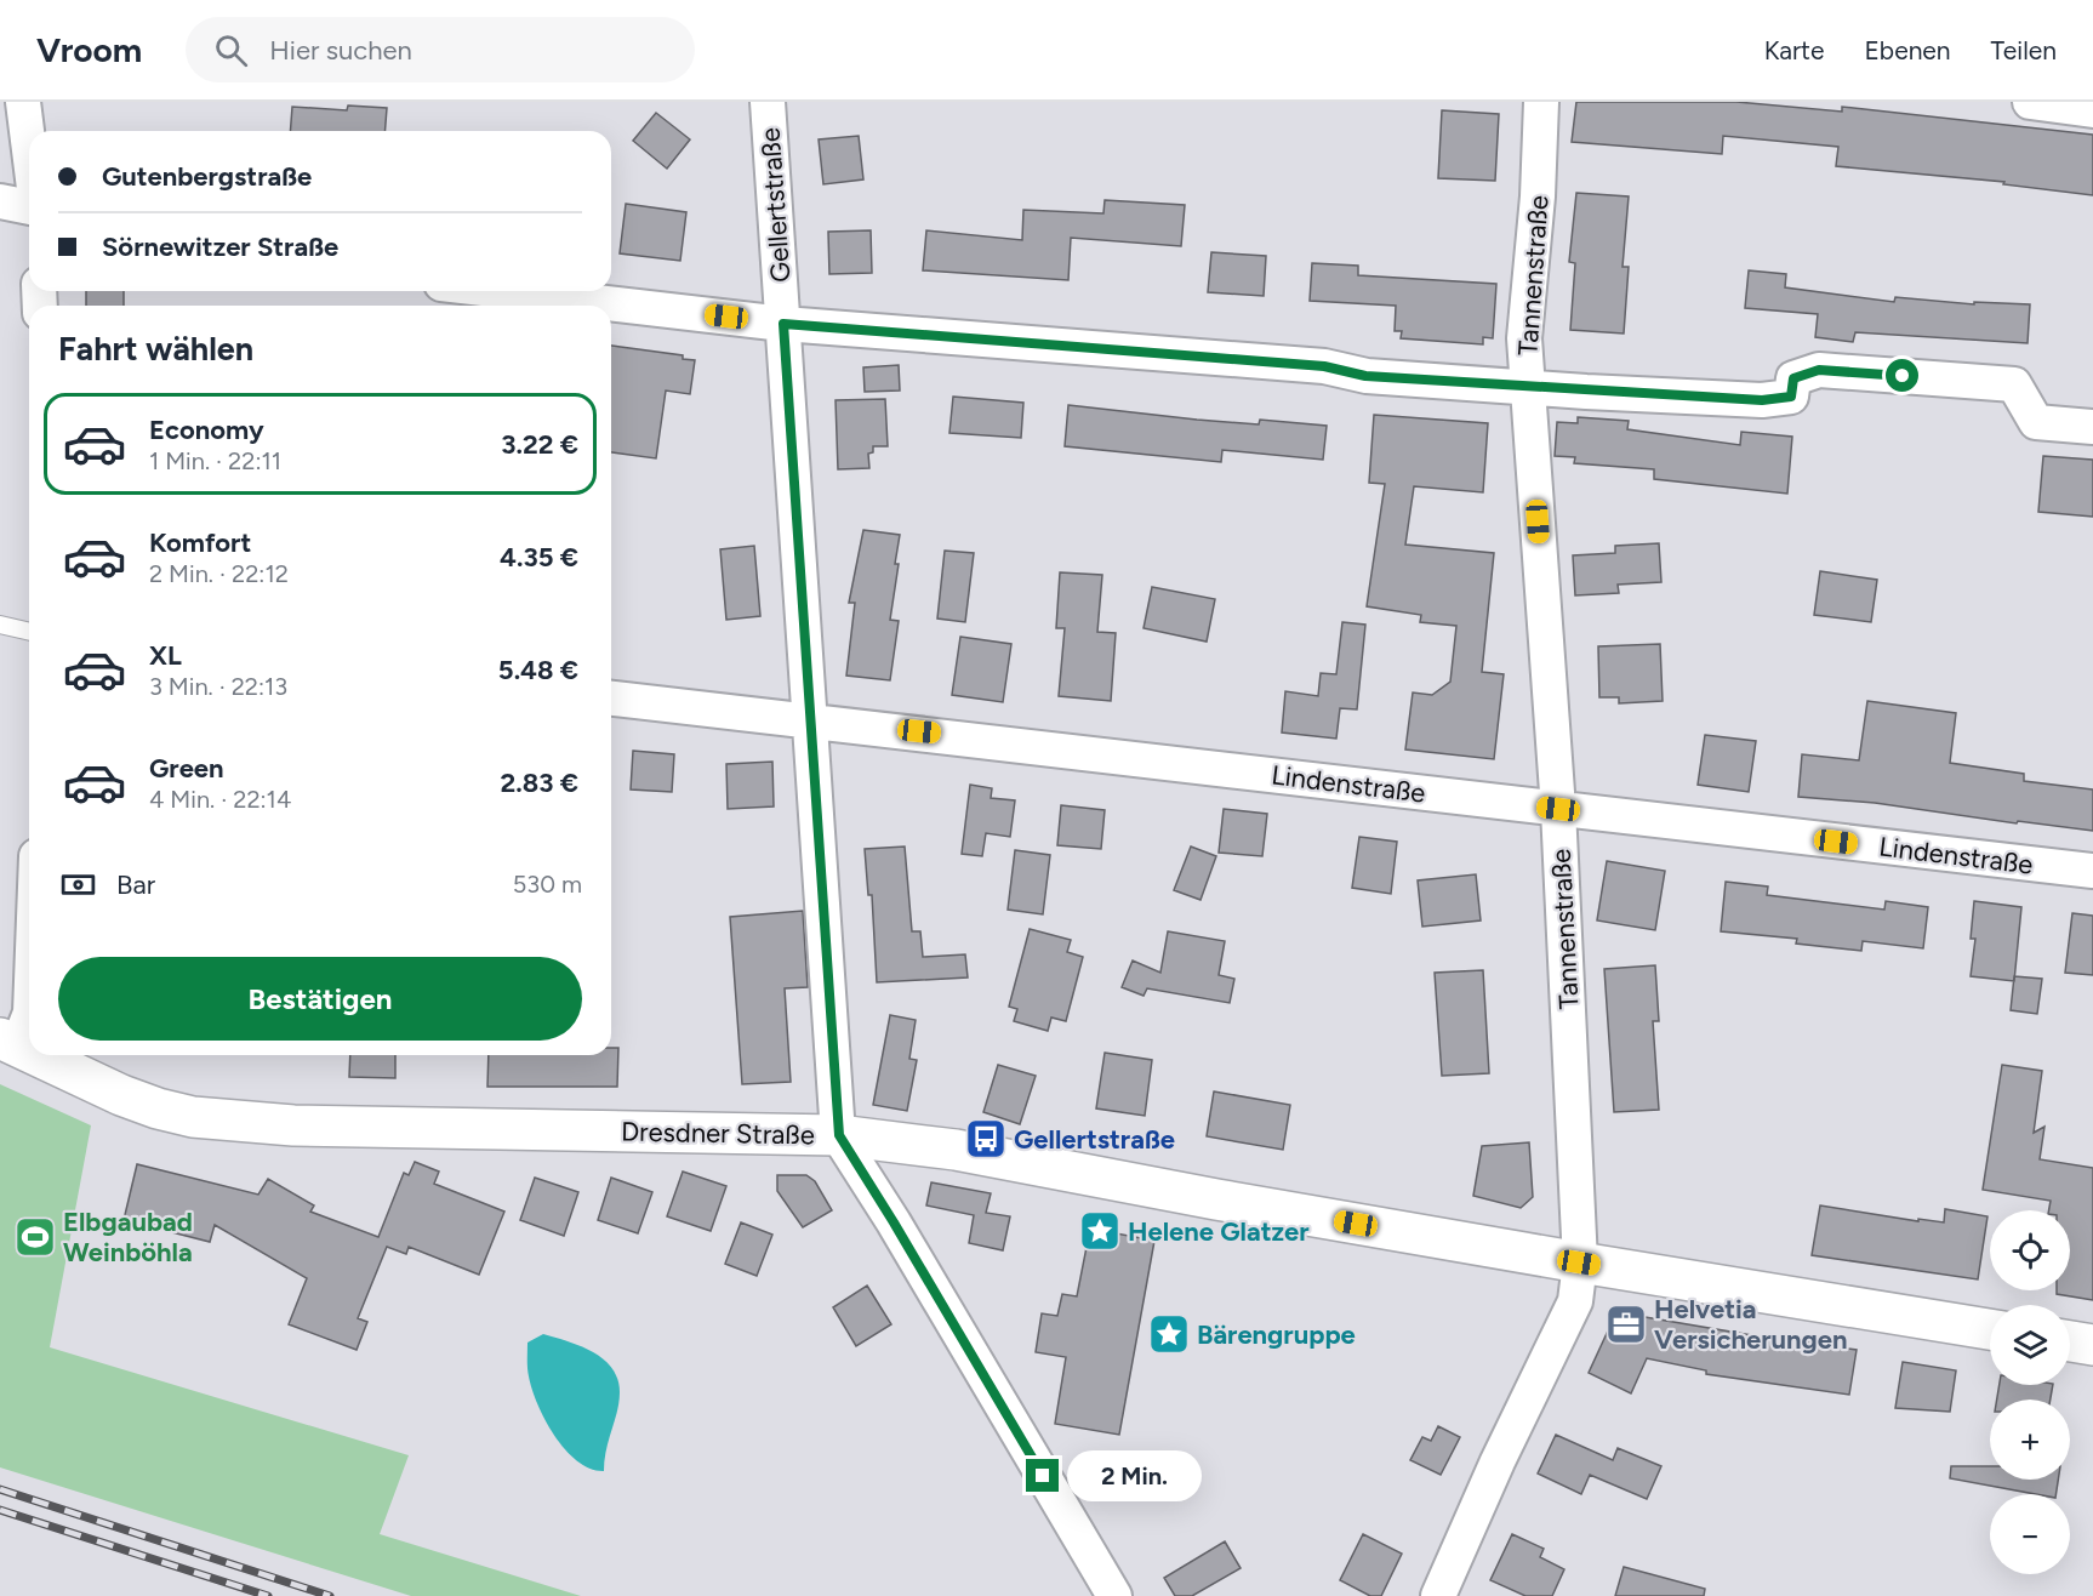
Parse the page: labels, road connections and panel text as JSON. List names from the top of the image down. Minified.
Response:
{"streets":{"main road":["Dresdner Straße"],"street":["Gellertstraße","Tannenstraße","Lindenstraße"]},"crossings":[["Gellertstraße","Lindenstraße"],["Gellertstraße","Dresdner Straße"],["Tannenstraße","Lindenstraße"],["Tannenstraße","Dresdner Straße"]],"places":{"bus stop":["Gellertstraße"],"place":["Helene Glatzer","Bärengruppe"],"sports":["Elbgaubad Weinböhla"],"office":["Helvetia Versicherungen"]},"page":{"header":"Vroom","search":"Hier suchen","nav":["Karte","Ebenen","Teilen"],"banner":["Gutenbergstraße","Sörnewitzer Straße"],"heading":"Fahrt wählen","list":[{"name":"Economy","note":"1 Min. · 22:11","value":"3.22 €"},{"name":"Komfort","note":"2 Min. · 22:12","value":"4.35 €"},{"name":"XL","note":"3 Min. · 22:13","value":"5.48 €"},{"name":"Green","note":"4 Min. · 22:14","value":"2.83 €"}],"pay":["Bar","530 m"],"buttons":"Bestätigen","map_buttons":["+","−"],"bubble":"2 Min."}}
